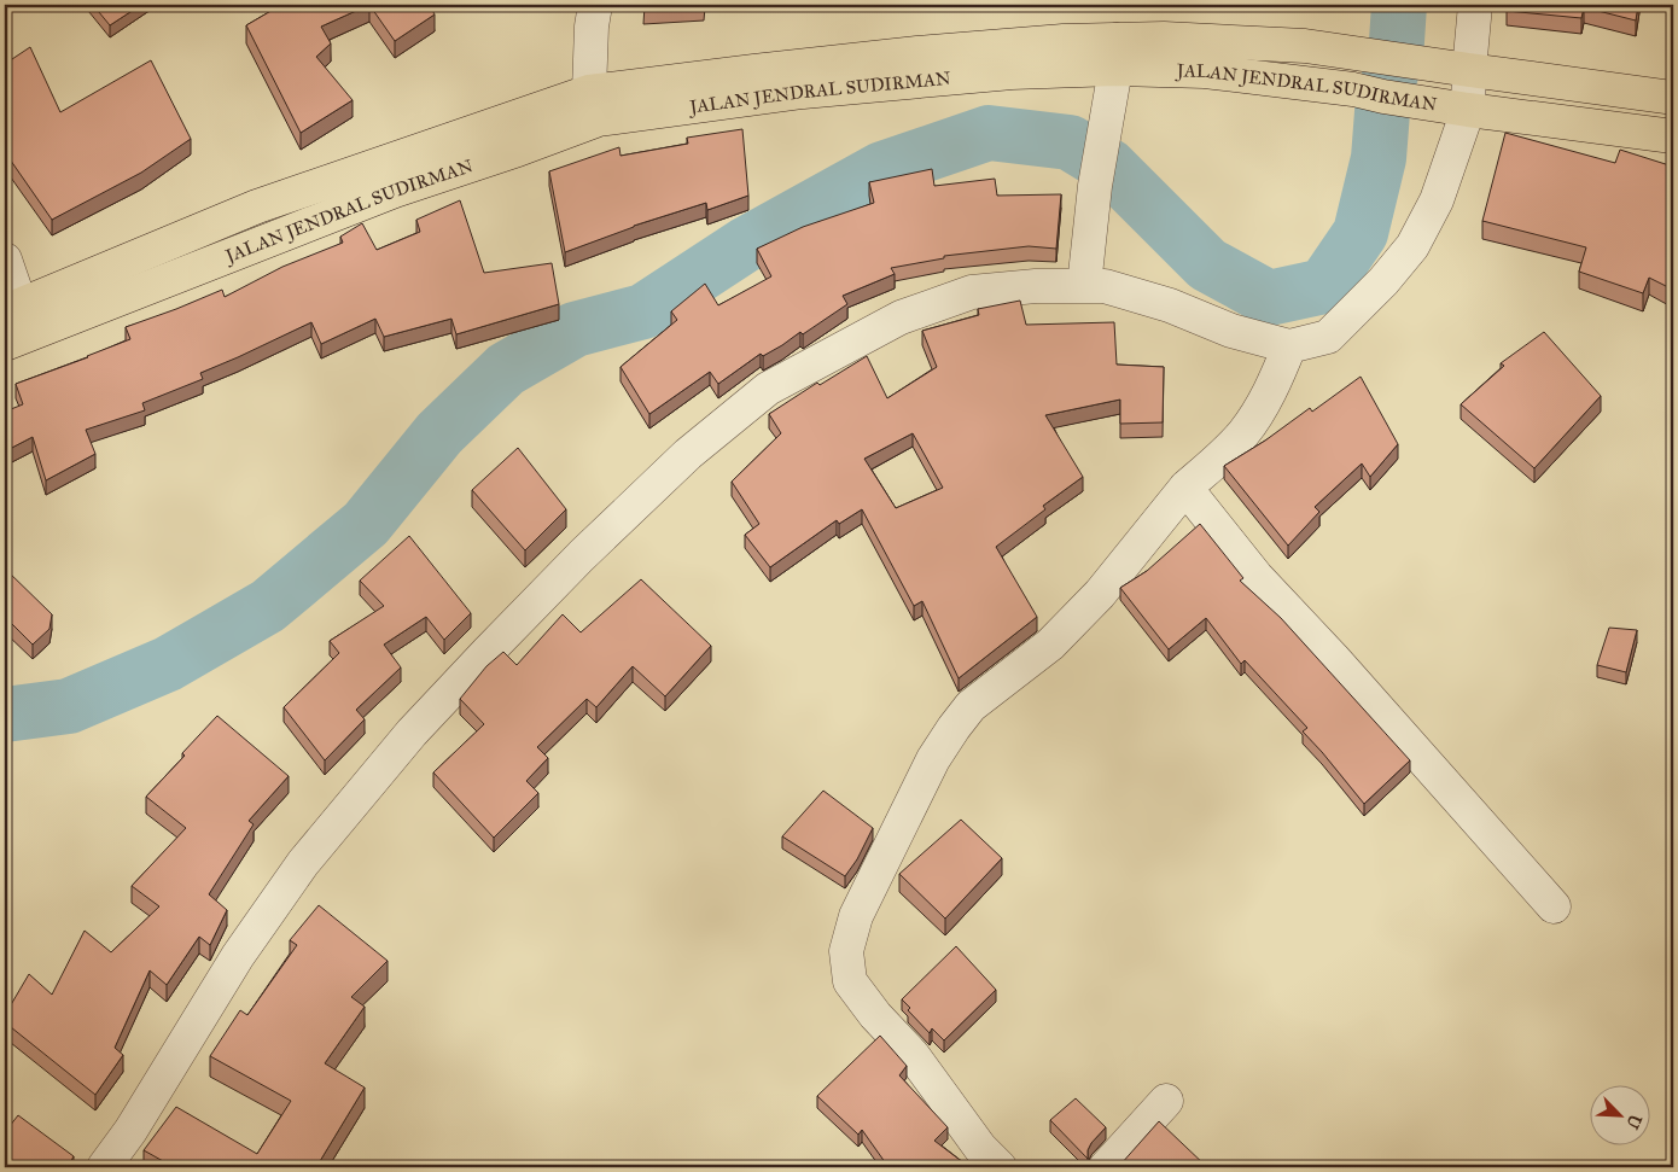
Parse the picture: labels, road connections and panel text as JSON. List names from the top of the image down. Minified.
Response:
{"streets":{"highway":["JALAN JENDRAL SUDIRMAN"]},"north":"bottom right"}
